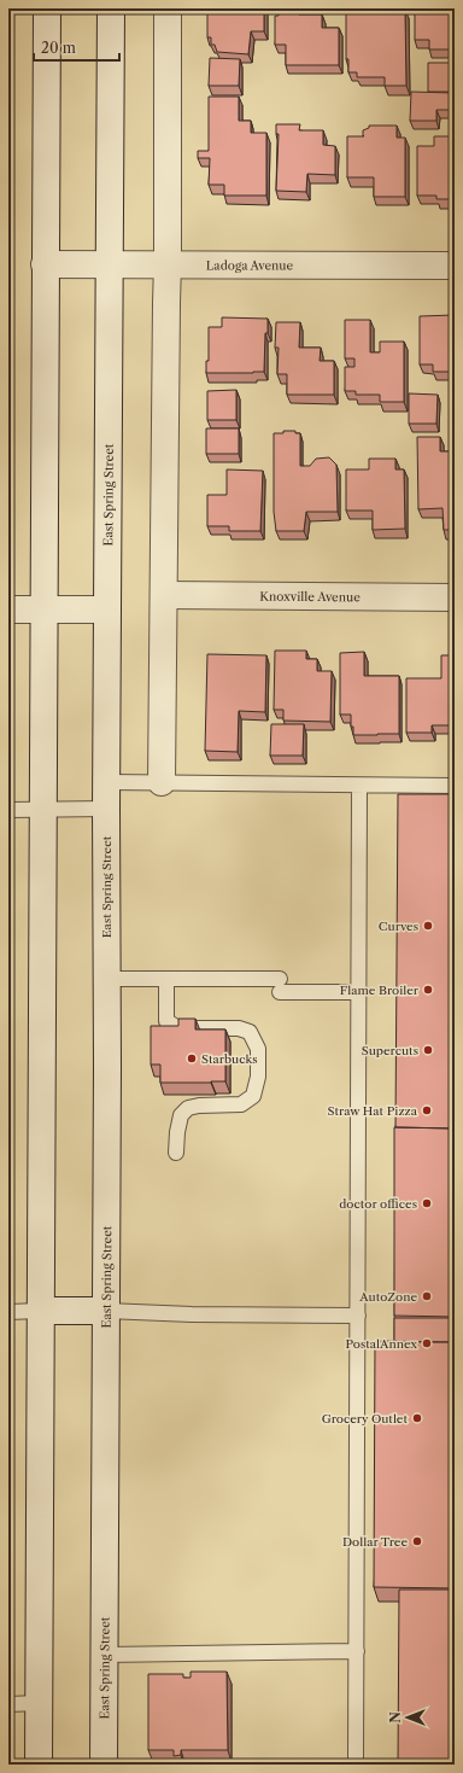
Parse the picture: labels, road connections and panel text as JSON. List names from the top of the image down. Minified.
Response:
{"streets":{"main road":["Ladoga Avenue","East Spring Street","Knoxville Avenue"]},"crossings":[["Ladoga Avenue","East Spring Street"]],"places":["Curves","Flame Broiler","Supercuts","Starbucks","Straw Hat Pizza","doctor offices","AutoZone","PostalAnnex","Grocery Outlet","Dollar Tree"],"scale_bar":"20 m","north":"left"}
